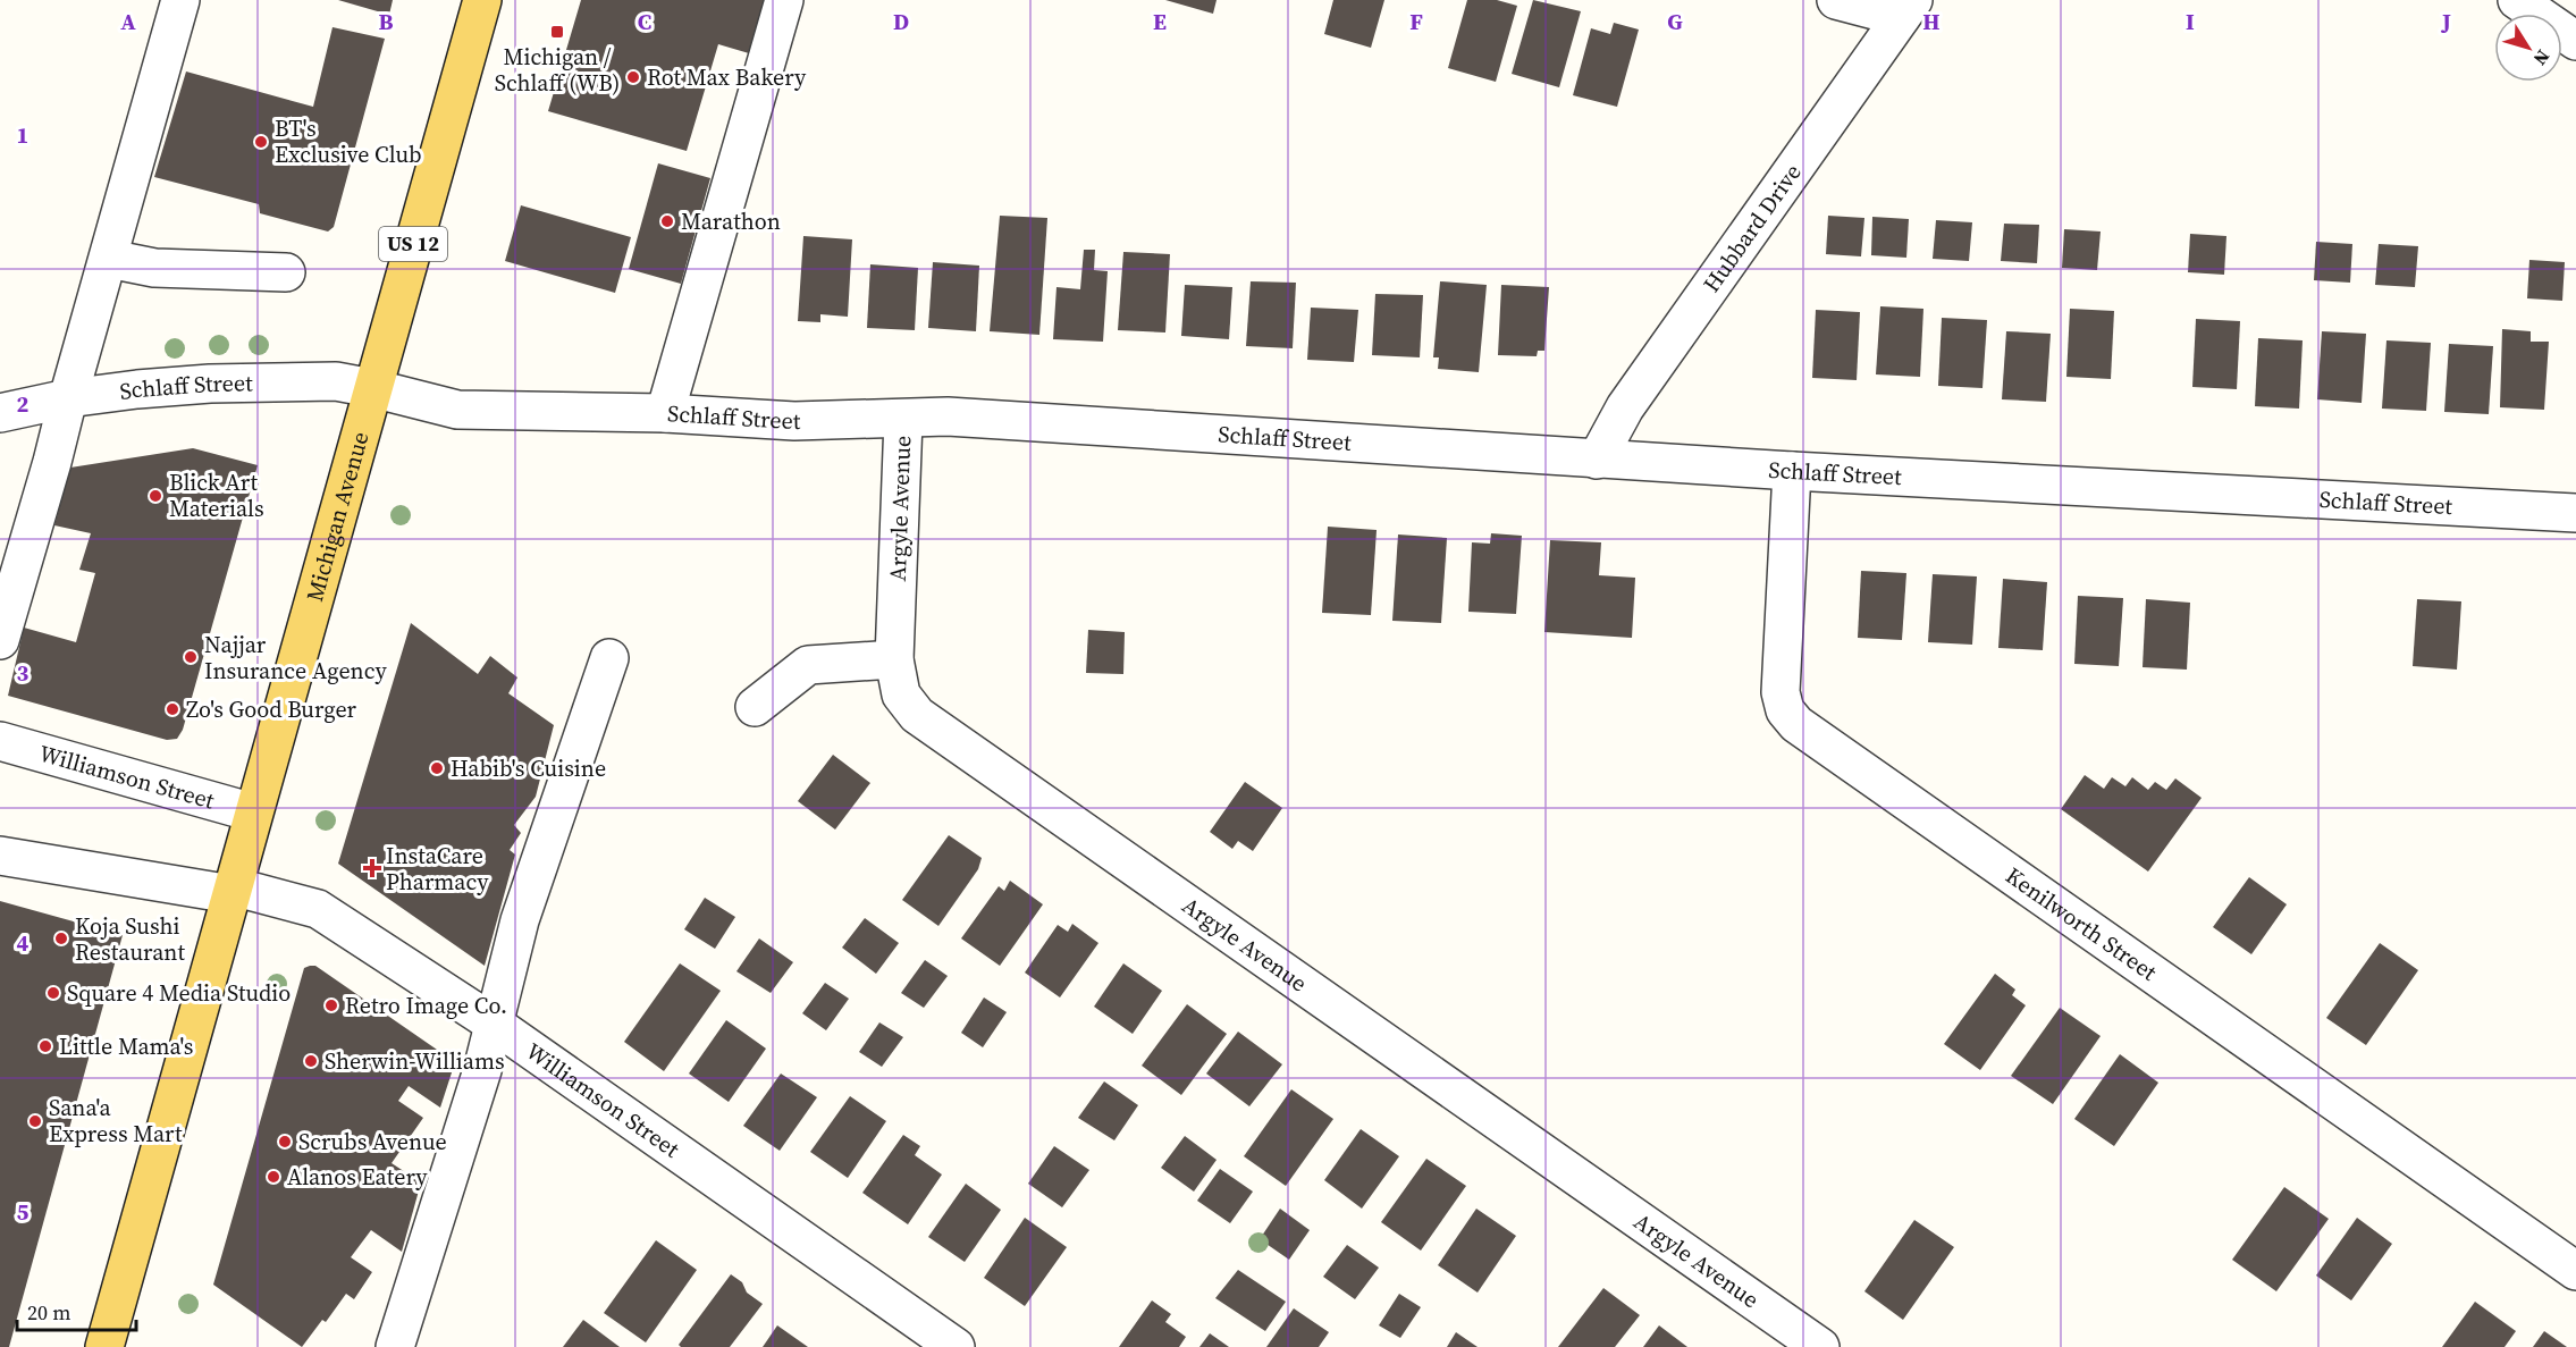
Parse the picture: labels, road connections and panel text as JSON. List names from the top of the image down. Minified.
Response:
{"streets":{"main road":["US 12","Michigan Avenue"],"street":["Hubbard Drive","Schlaff Street","Argyle Avenue","Williamson Street","Kenilworth Street"]},"crossings":[["Hubbard Drive","Schlaff Street"],["Schlaff Street","Argyle Avenue"],["Schlaff Street","Michigan Avenue"],["Schlaff Street","Kenilworth Street"],["Michigan Avenue","Williamson Street"]],"places":{"transit":["Michigan / Schlaff (WB)"],"other":["Rot Max Bakery","BT's Exclusive Club","Marathon","Blick Art Materials","Najjar Insurance Agency","Zo's Good Burger","Habib's Cuisine","Koja Sushi Restaurant","Square 4 Media Studio","Retro Image Co.","Little Mama's","Sherwin-Williams","Sana'a Express Mart","Scrubs Avenue","Alanos Eatery"],"health":["InstaCare Pharmacy"]},"scale_bar":"20 m","north":"bottom right","grid":{"columns":["A","B","C","D","E","F","G","H","I","J"],"rows":["1","2","3","4","5"]}}
